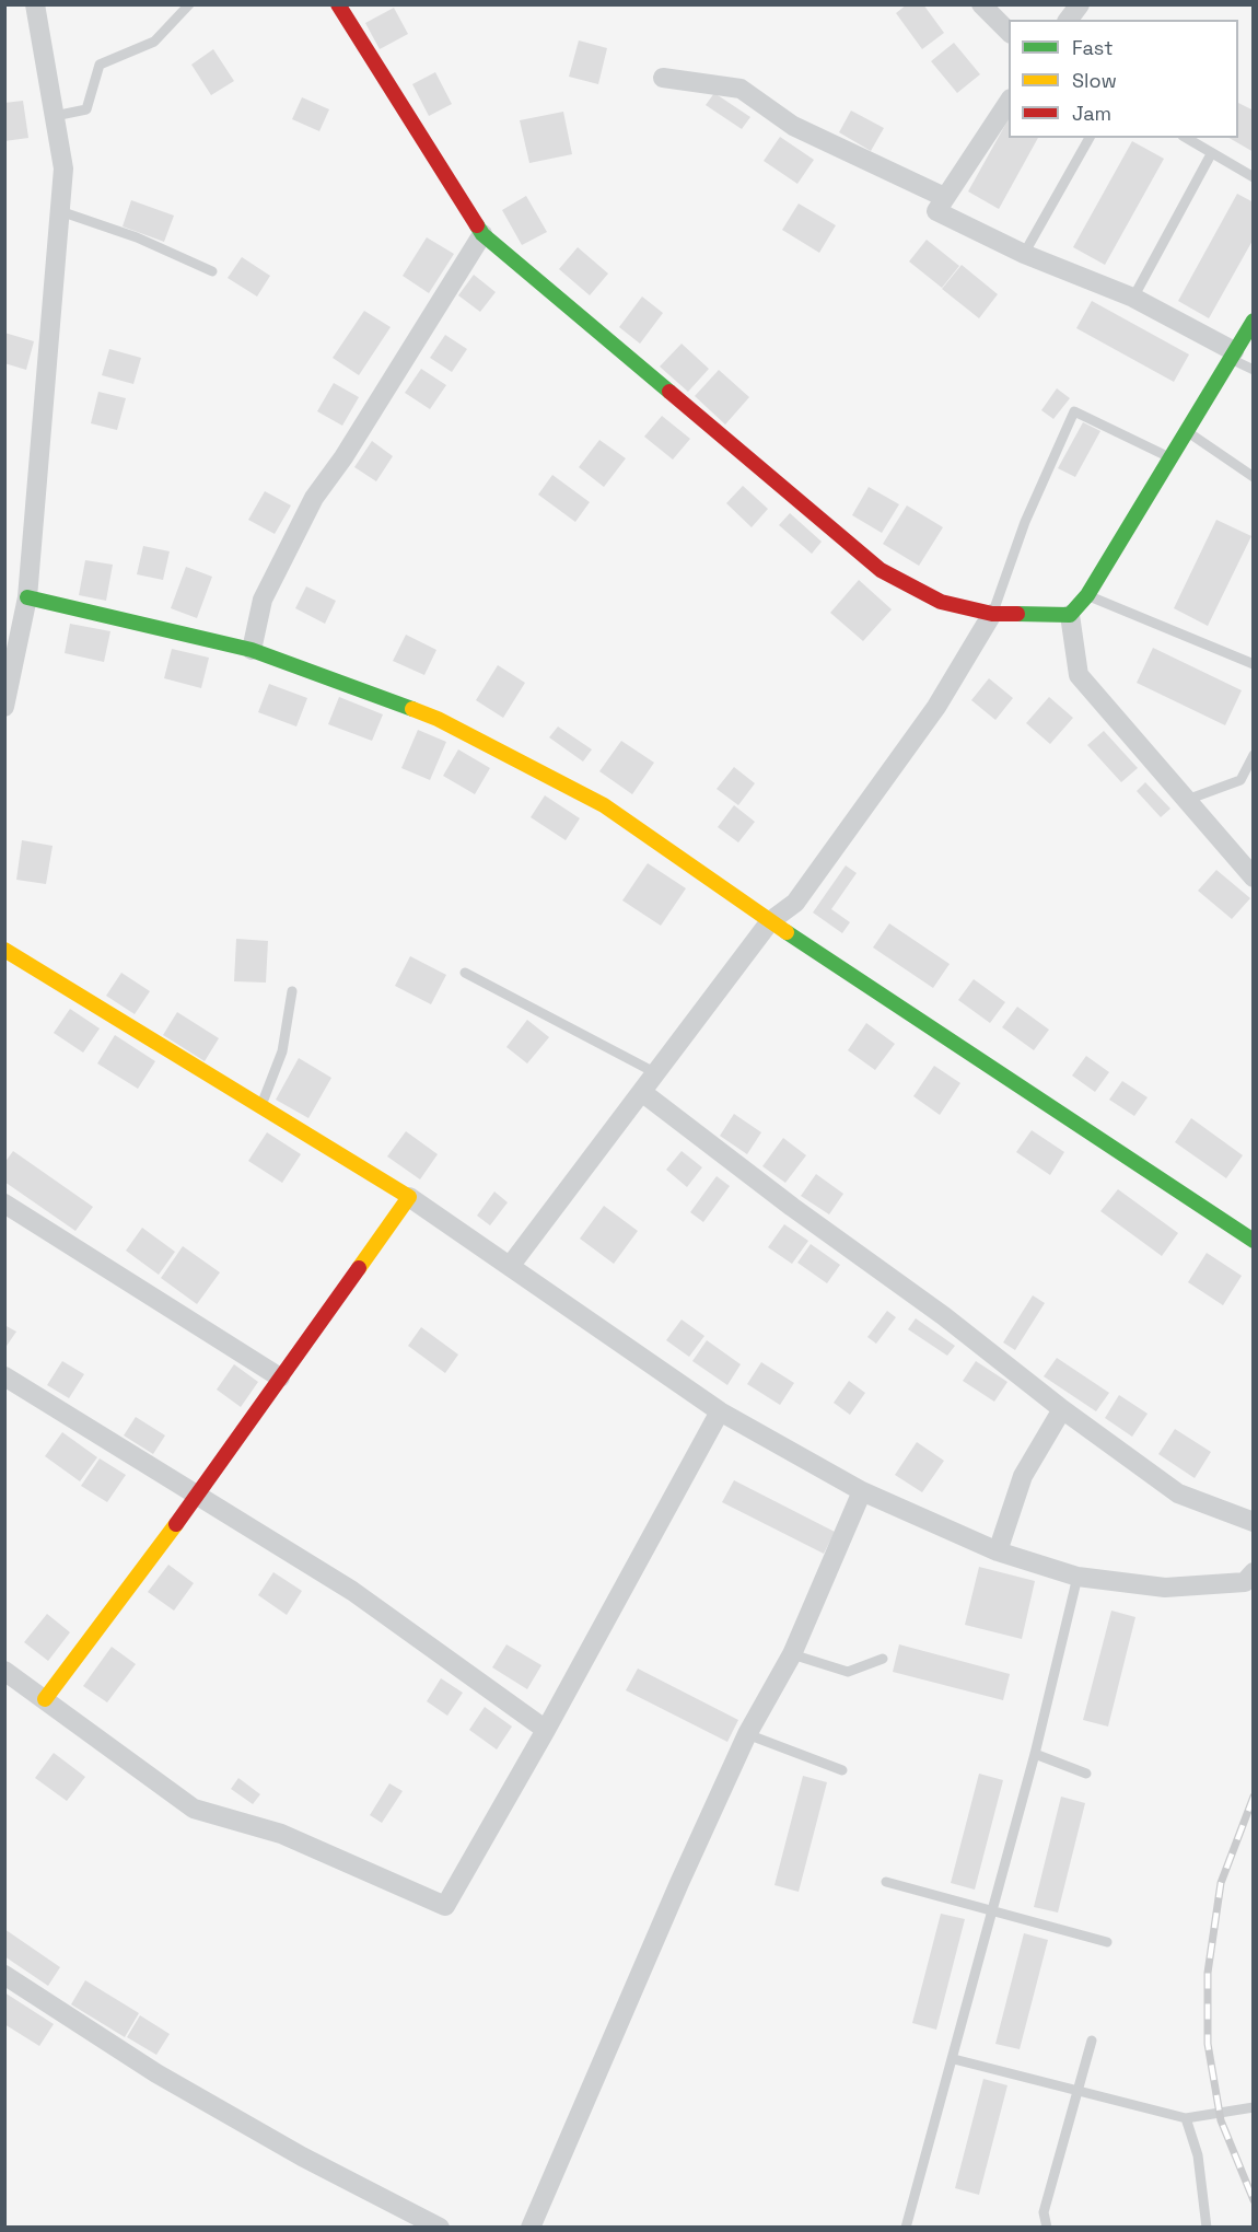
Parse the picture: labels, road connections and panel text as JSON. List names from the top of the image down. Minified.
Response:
{"legend":["Fast","Slow","Jam"]}
